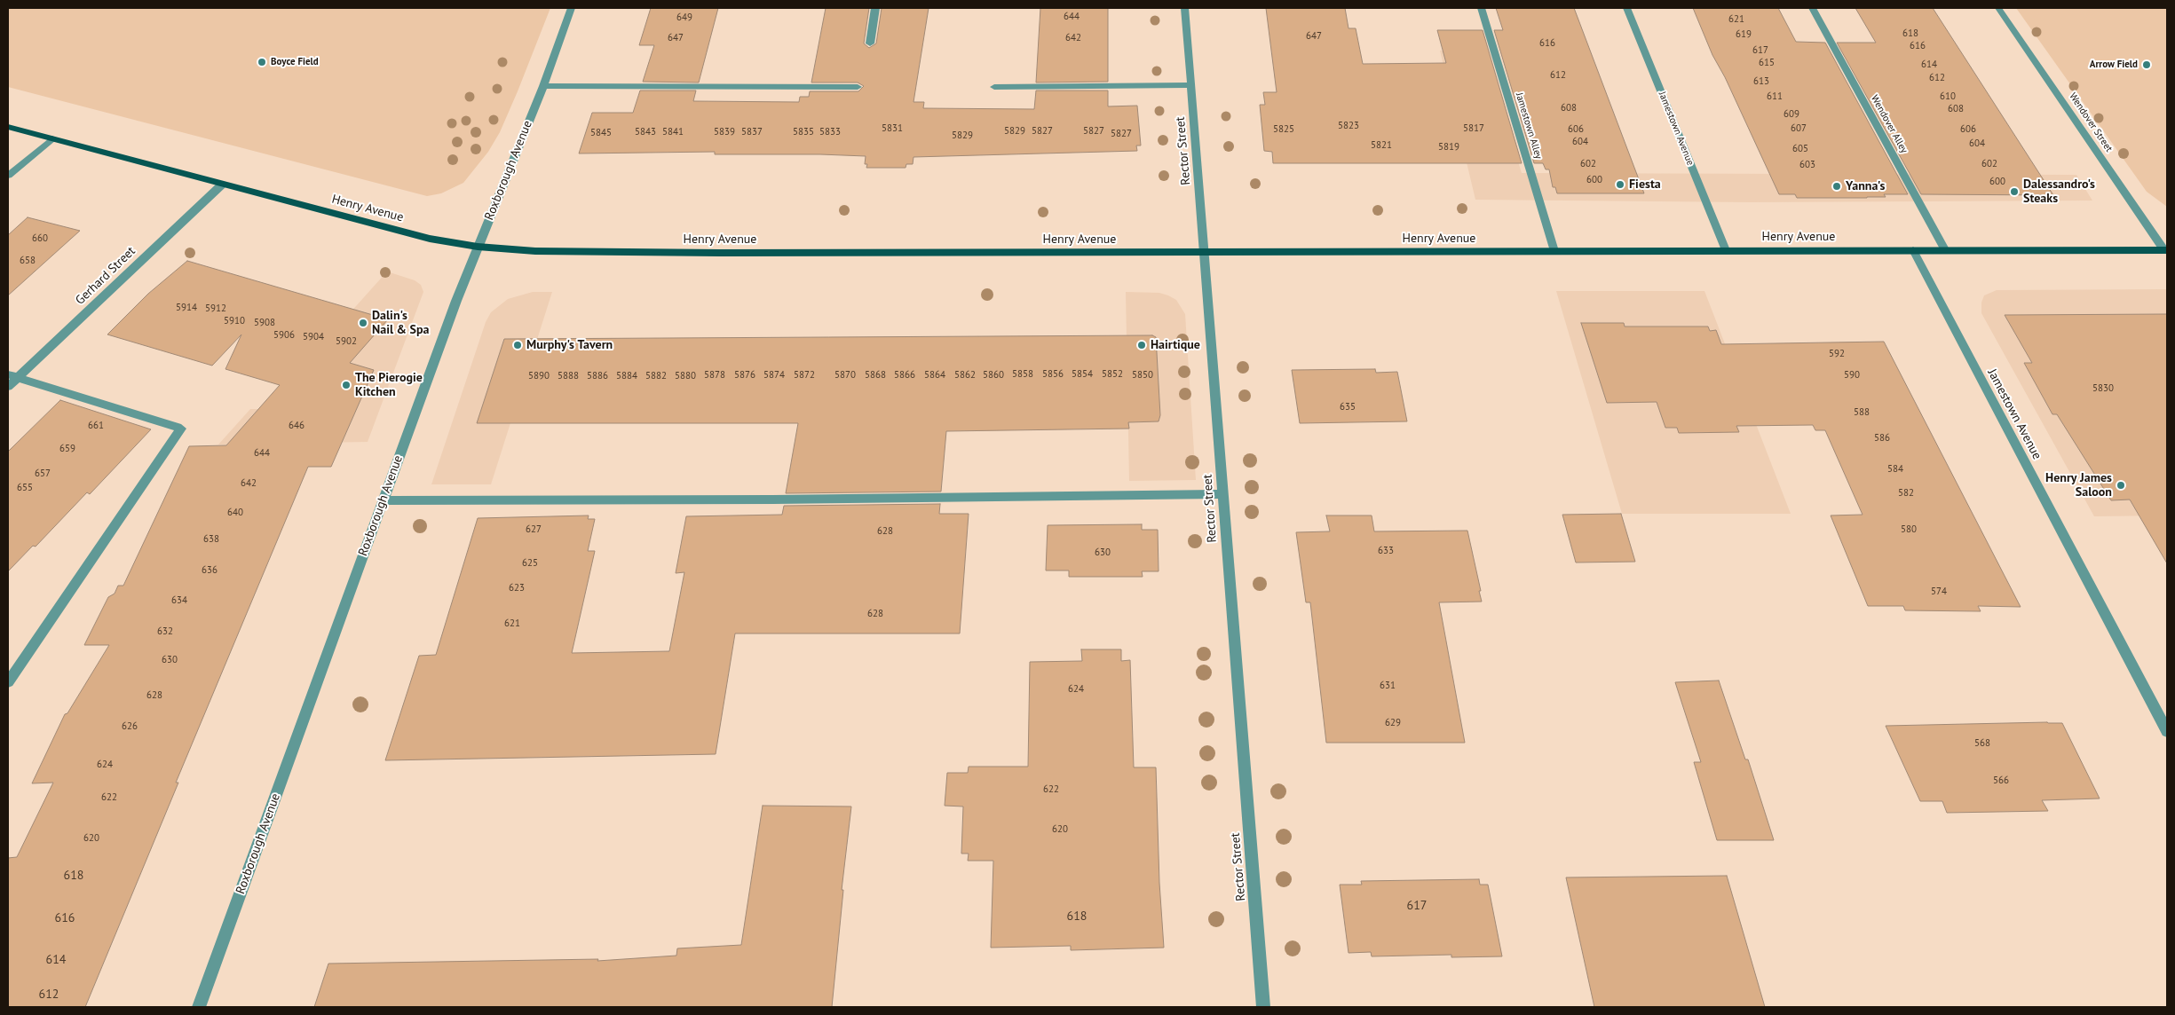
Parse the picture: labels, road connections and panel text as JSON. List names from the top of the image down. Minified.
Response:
{"streets":{"main road":["Henry Avenue"],"street":["Wendover Street","Wendover Alley","Jamestown Alley","Jamestown Avenue","Rector Street","Roxborough Avenue","Gerhard Street"]},"crossings":[["Wendover Street","Henry Avenue"],["Wendover Alley","Henry Avenue"],["Jamestown Alley","Henry Avenue"],["Jamestown Avenue","Henry Avenue"],["Rector Street","Henry Avenue"],["Roxborough Avenue","Henry Avenue"],["Henry Avenue","Gerhard Street"]],"places":["Boyce Field","Arrow Field","Fiesta","Yanna's","Dalessandro's Steaks","Dalin's Nail & Spa","Murphy's Tavern","Hairtique","The Pierogie Kitchen","Henry James Saloon"],"house_numbers":["644","649","621","618","619","647","647","642","616","616","617","615","614","612","612","613","611","610","608","608","609","5823","5831","5817","607","5825","606","606","5829","5827","5827","5843","5841","5839","5837","5835","5833","5845","5827","5829","604","604","5821","5819","605","602","602","603","600","600","660","658","5914","5912","5910","5908","5906","5904","5902","592","5858","5856","5854","5852","5878","5876","5874","5872","5870","5868","5866","5864","5862","5860","5850","590","5890","5888","5886","5884","5882","5880","5830","635","588","661","646","586","659","644","584","657","642","655","582","640","627","580","628","638","633","630","625","636","623","574","634","628","621","632","630","631","624","628","629","626","568","624","566","622","622","620","620","618","617","618","616","614","612"]}
